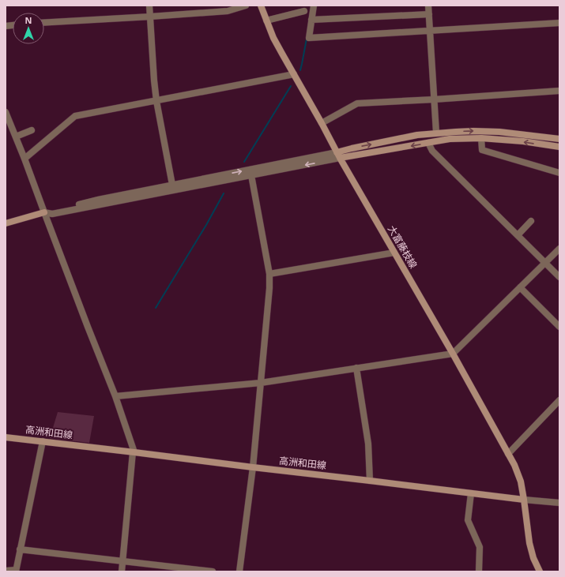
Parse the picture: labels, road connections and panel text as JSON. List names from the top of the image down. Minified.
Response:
{"streets":{"main road":["大富藤枝線","高洲和田線"]},"crossings":[["大富藤枝線","高洲和田線"]],"north":"top"}
